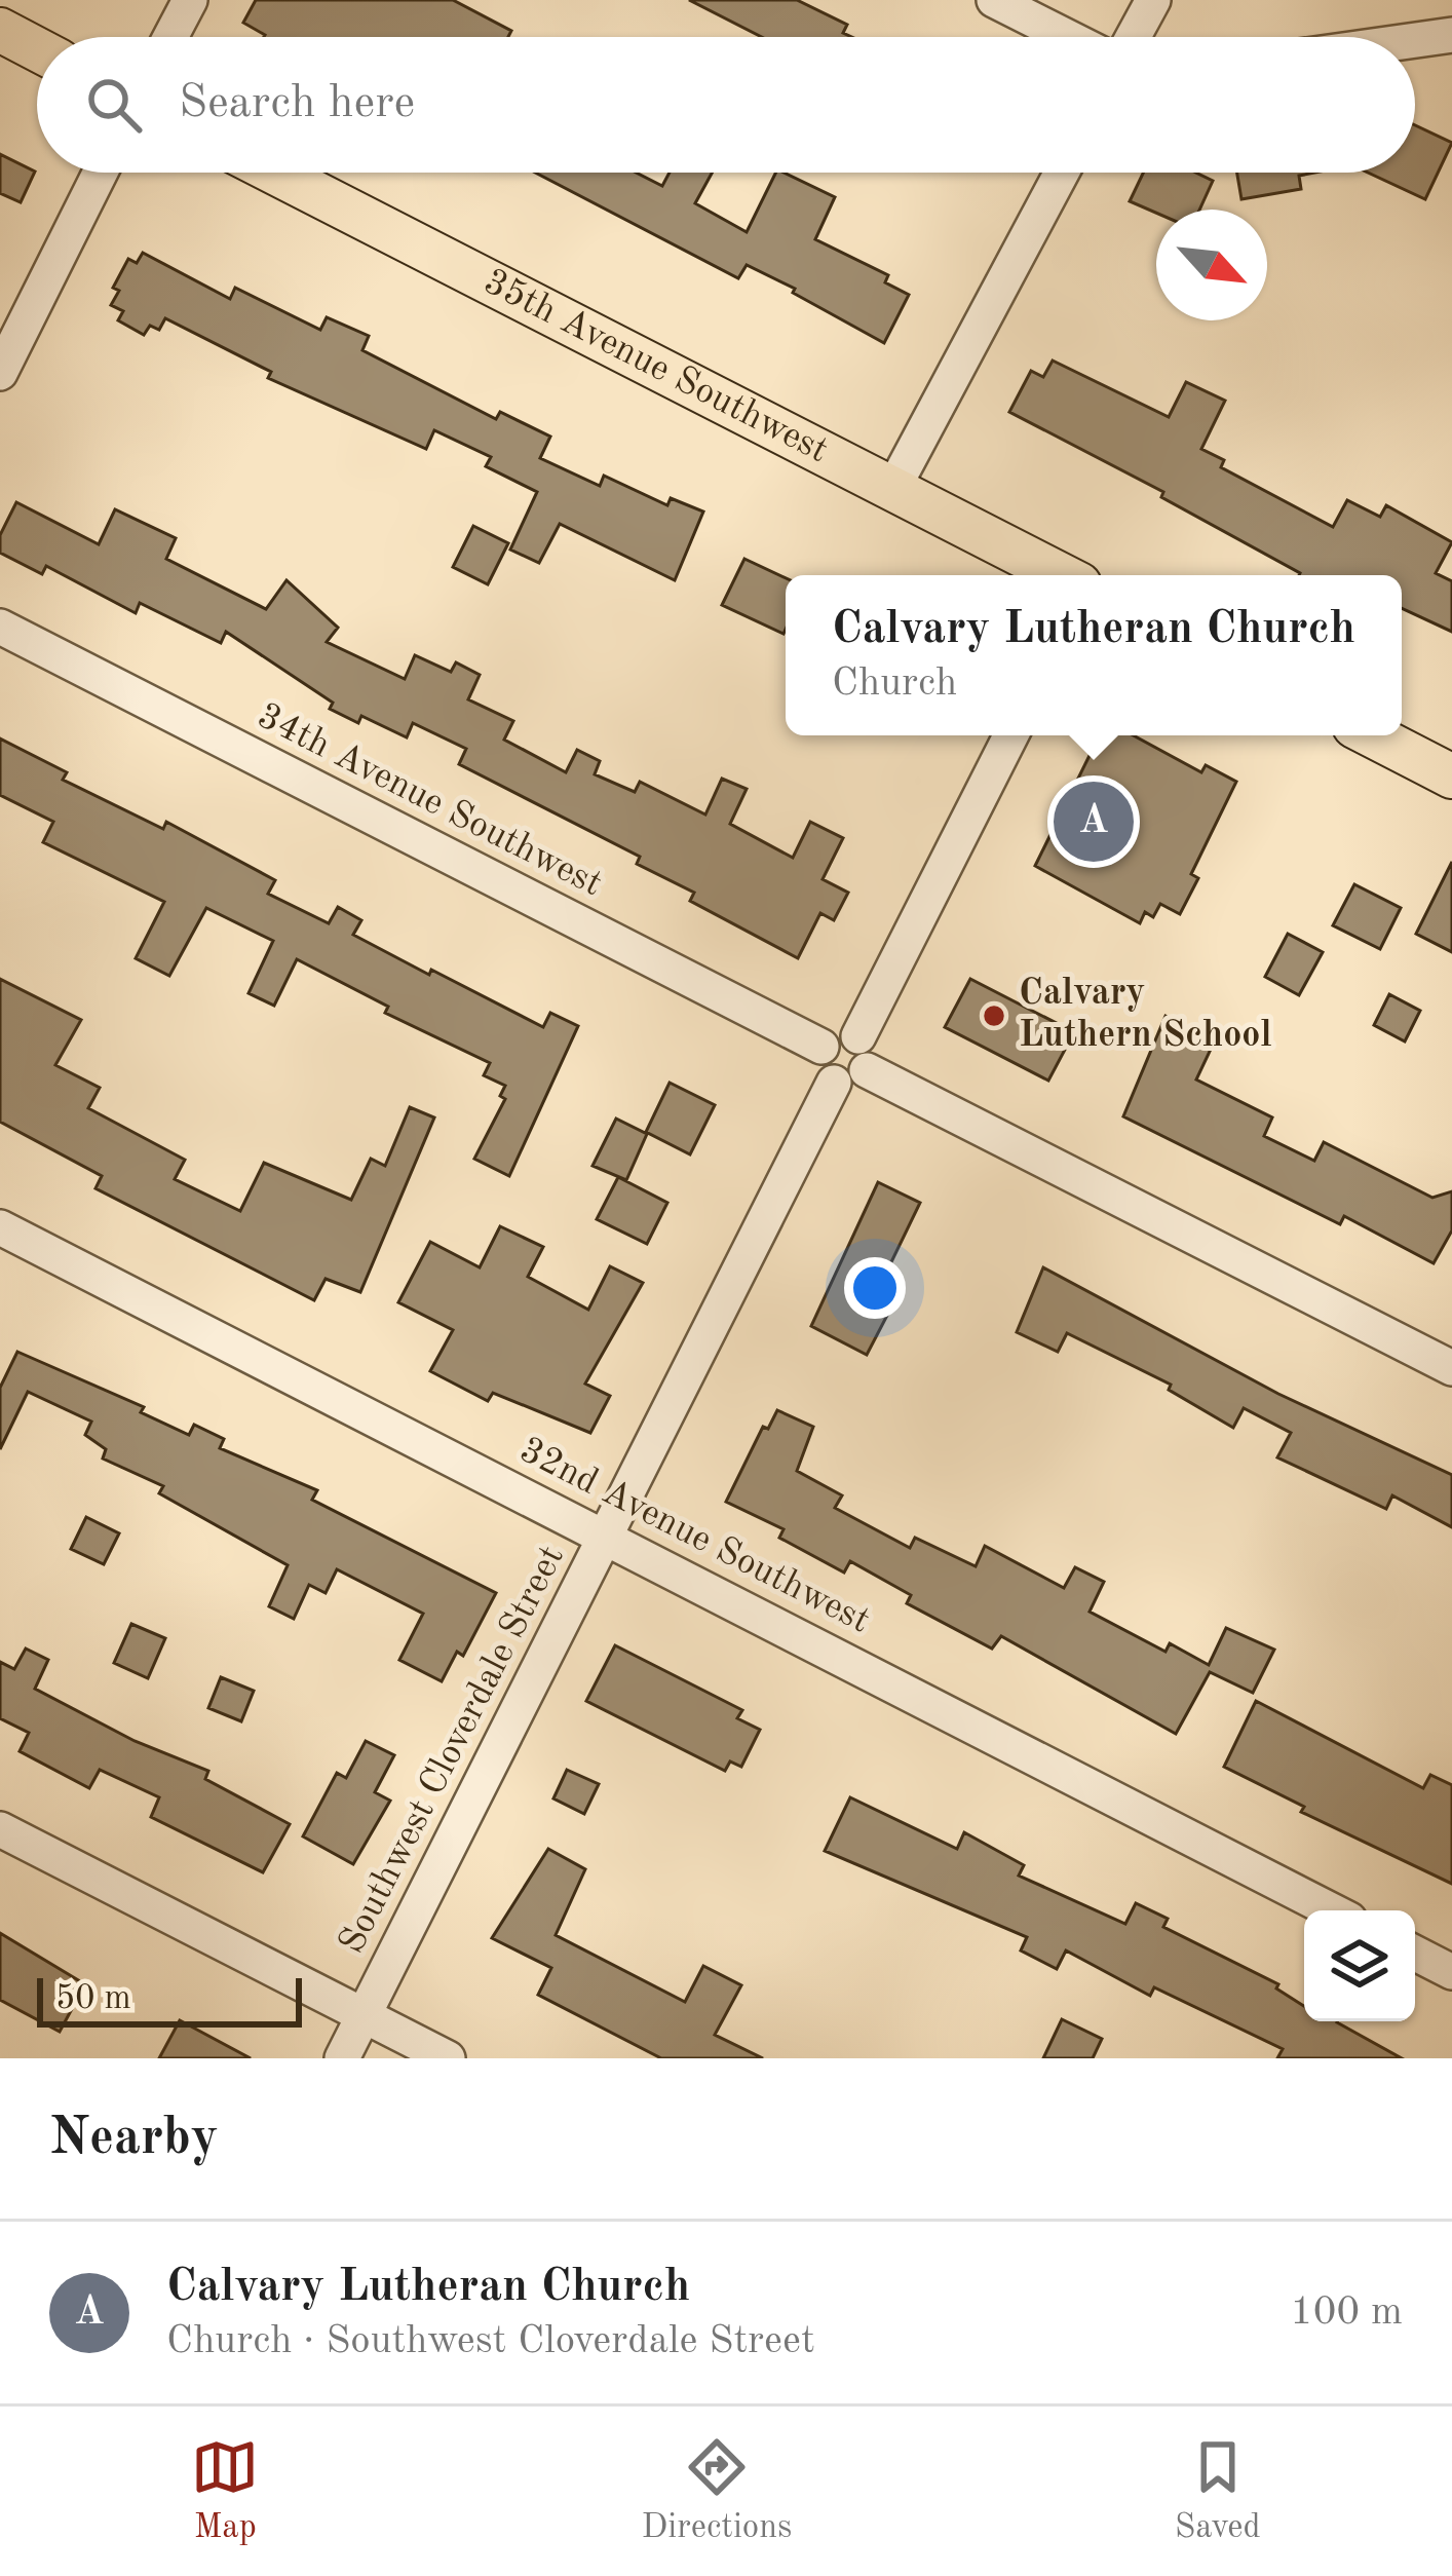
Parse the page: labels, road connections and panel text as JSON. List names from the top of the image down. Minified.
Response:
{"streets":{"main road":["35th Avenue Southwest"],"street":["34th Avenue Southwest","32nd Avenue Southwest","Southwest Cloverdale Street"]},"crossings":[["34th Avenue Southwest","Southwest Cloverdale Street"],["32nd Avenue Southwest","Southwest Cloverdale Street"]],"places":["Calvary Luthern School"],"scale_bar":"50 m","north":"bottom right","page":{"search":"Search here","popup":["Calvary Lutheran Church","Church"],"pins":"A","scale":"50 m","heading":"Nearby","list":[{"mark":"A","name":"Calvary Lutheran Church","note":"Church · Southwest Cloverdale Street","value":"100 m"}],"nav":["Map","Directions","Saved"]}}
